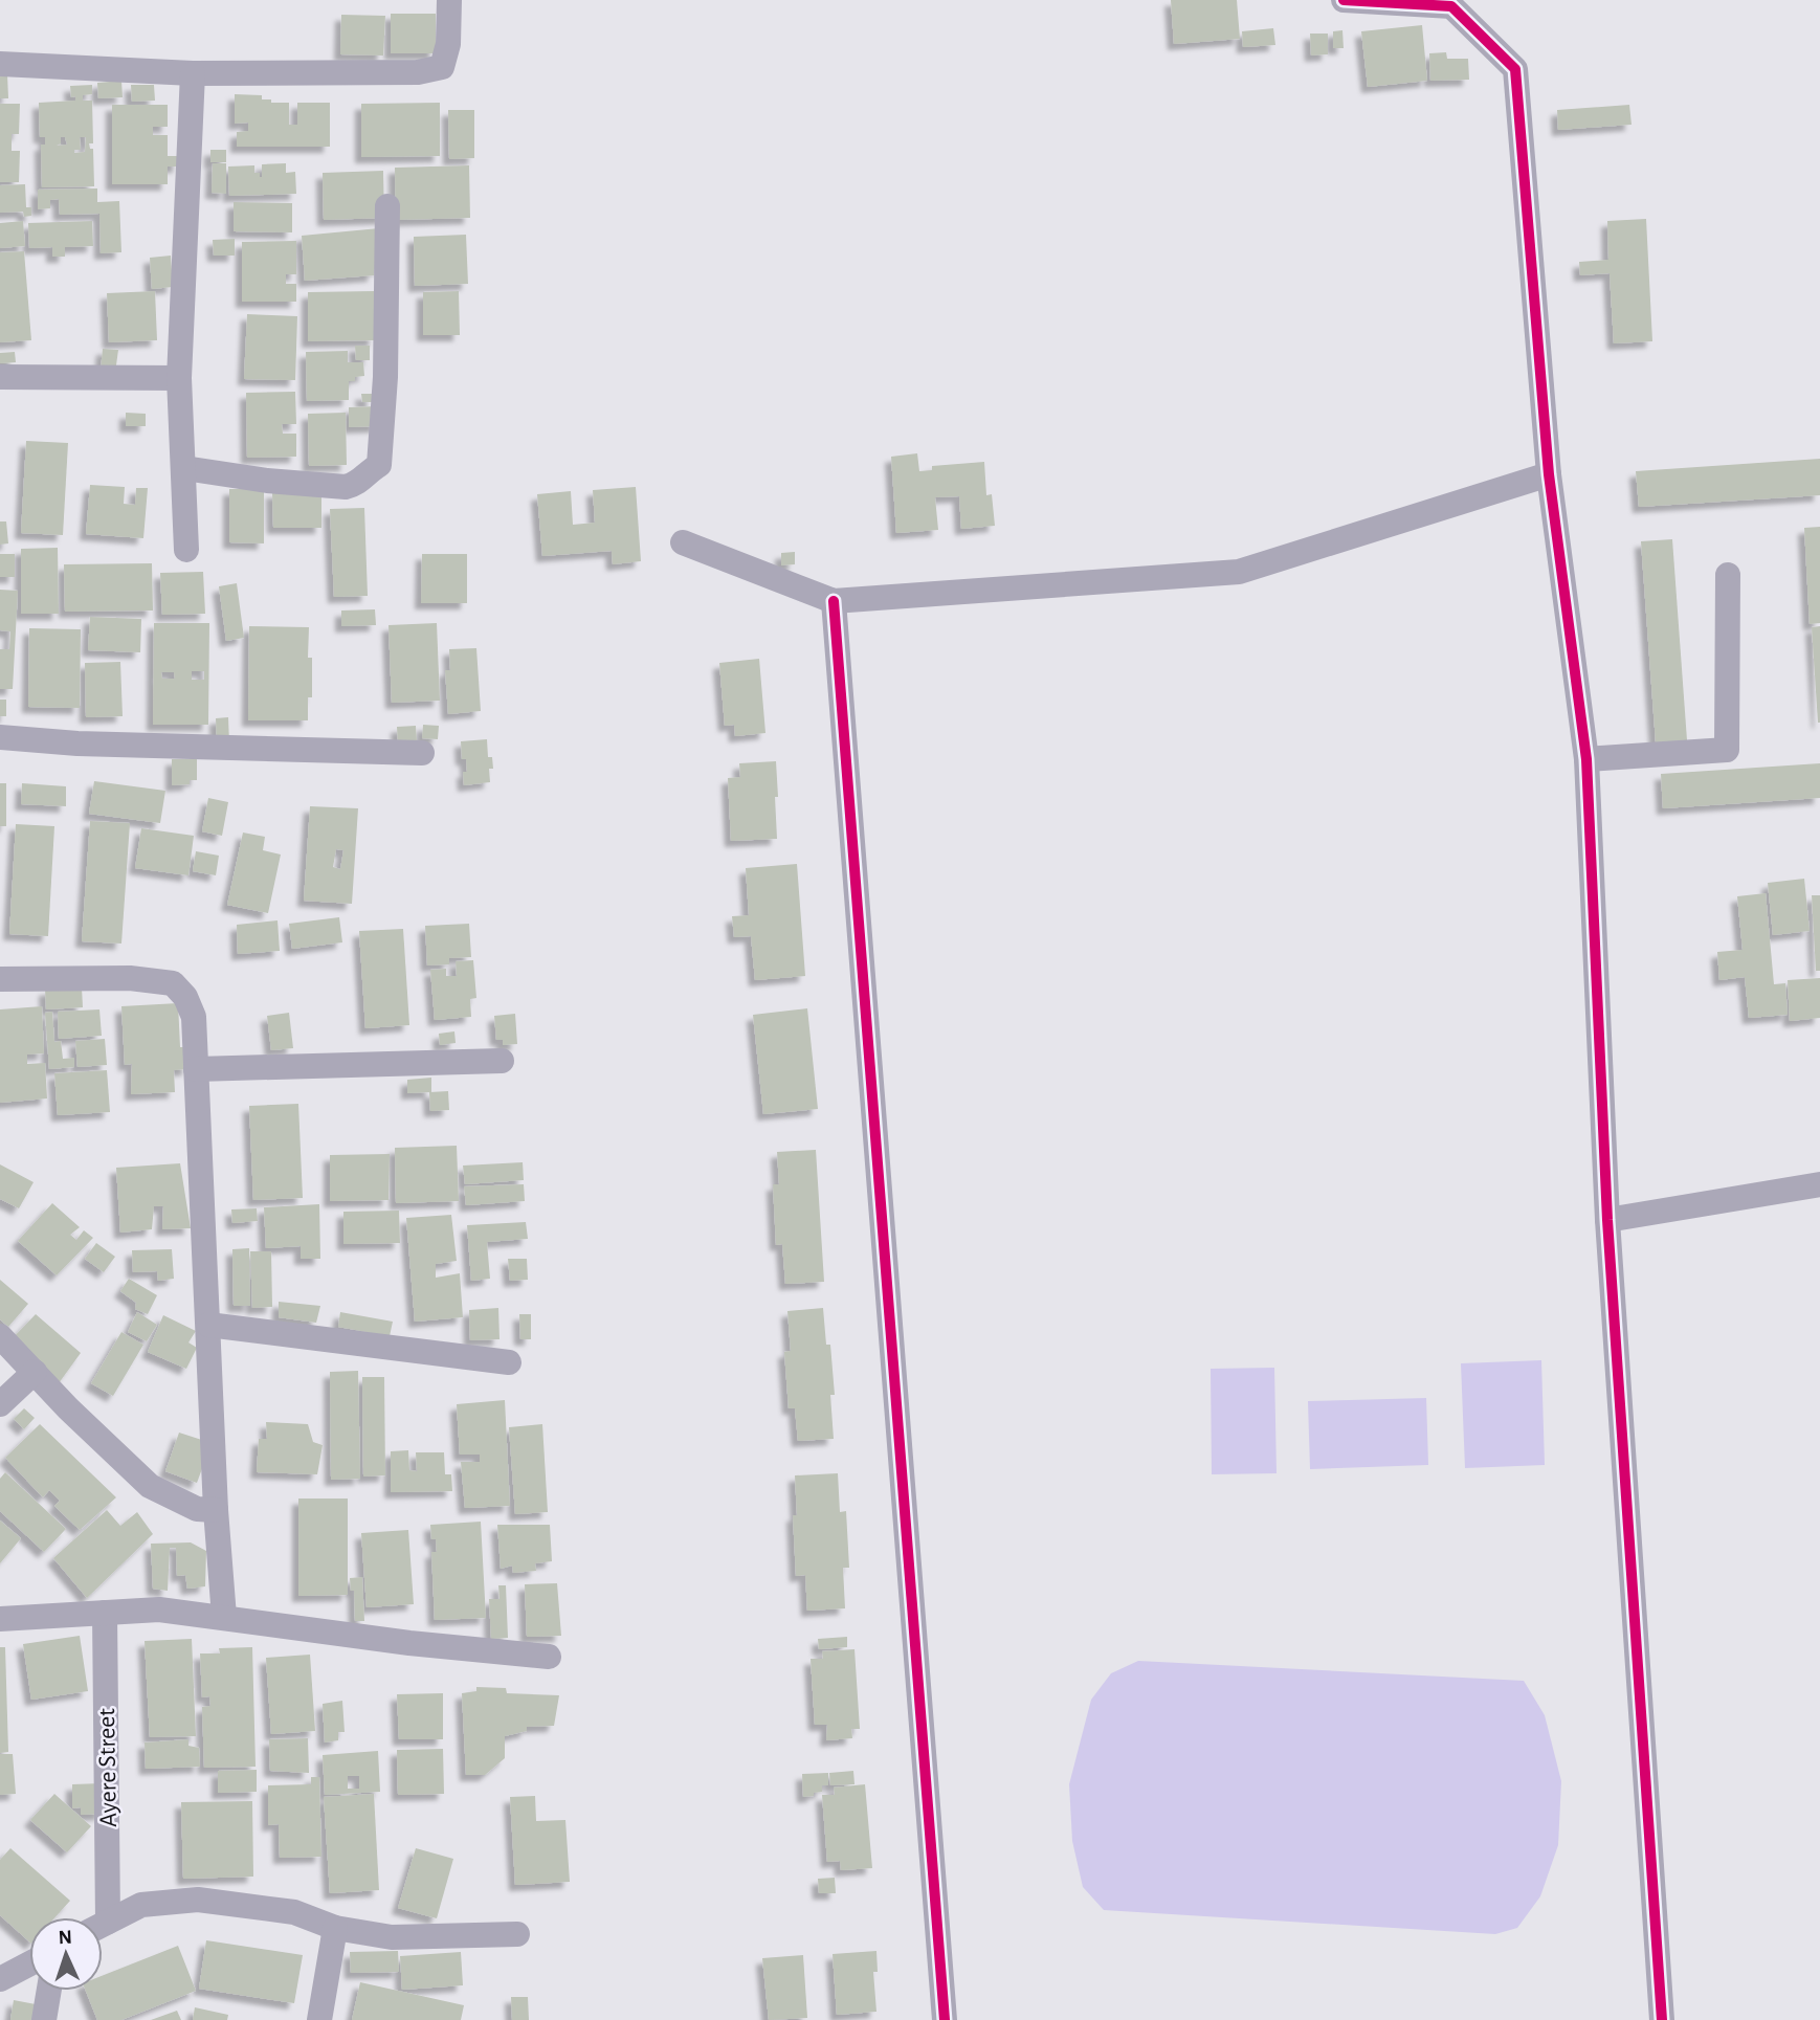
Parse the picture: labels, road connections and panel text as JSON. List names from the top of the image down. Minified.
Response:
{"streets":{"street":["Ayere Street"]},"north":"top"}
